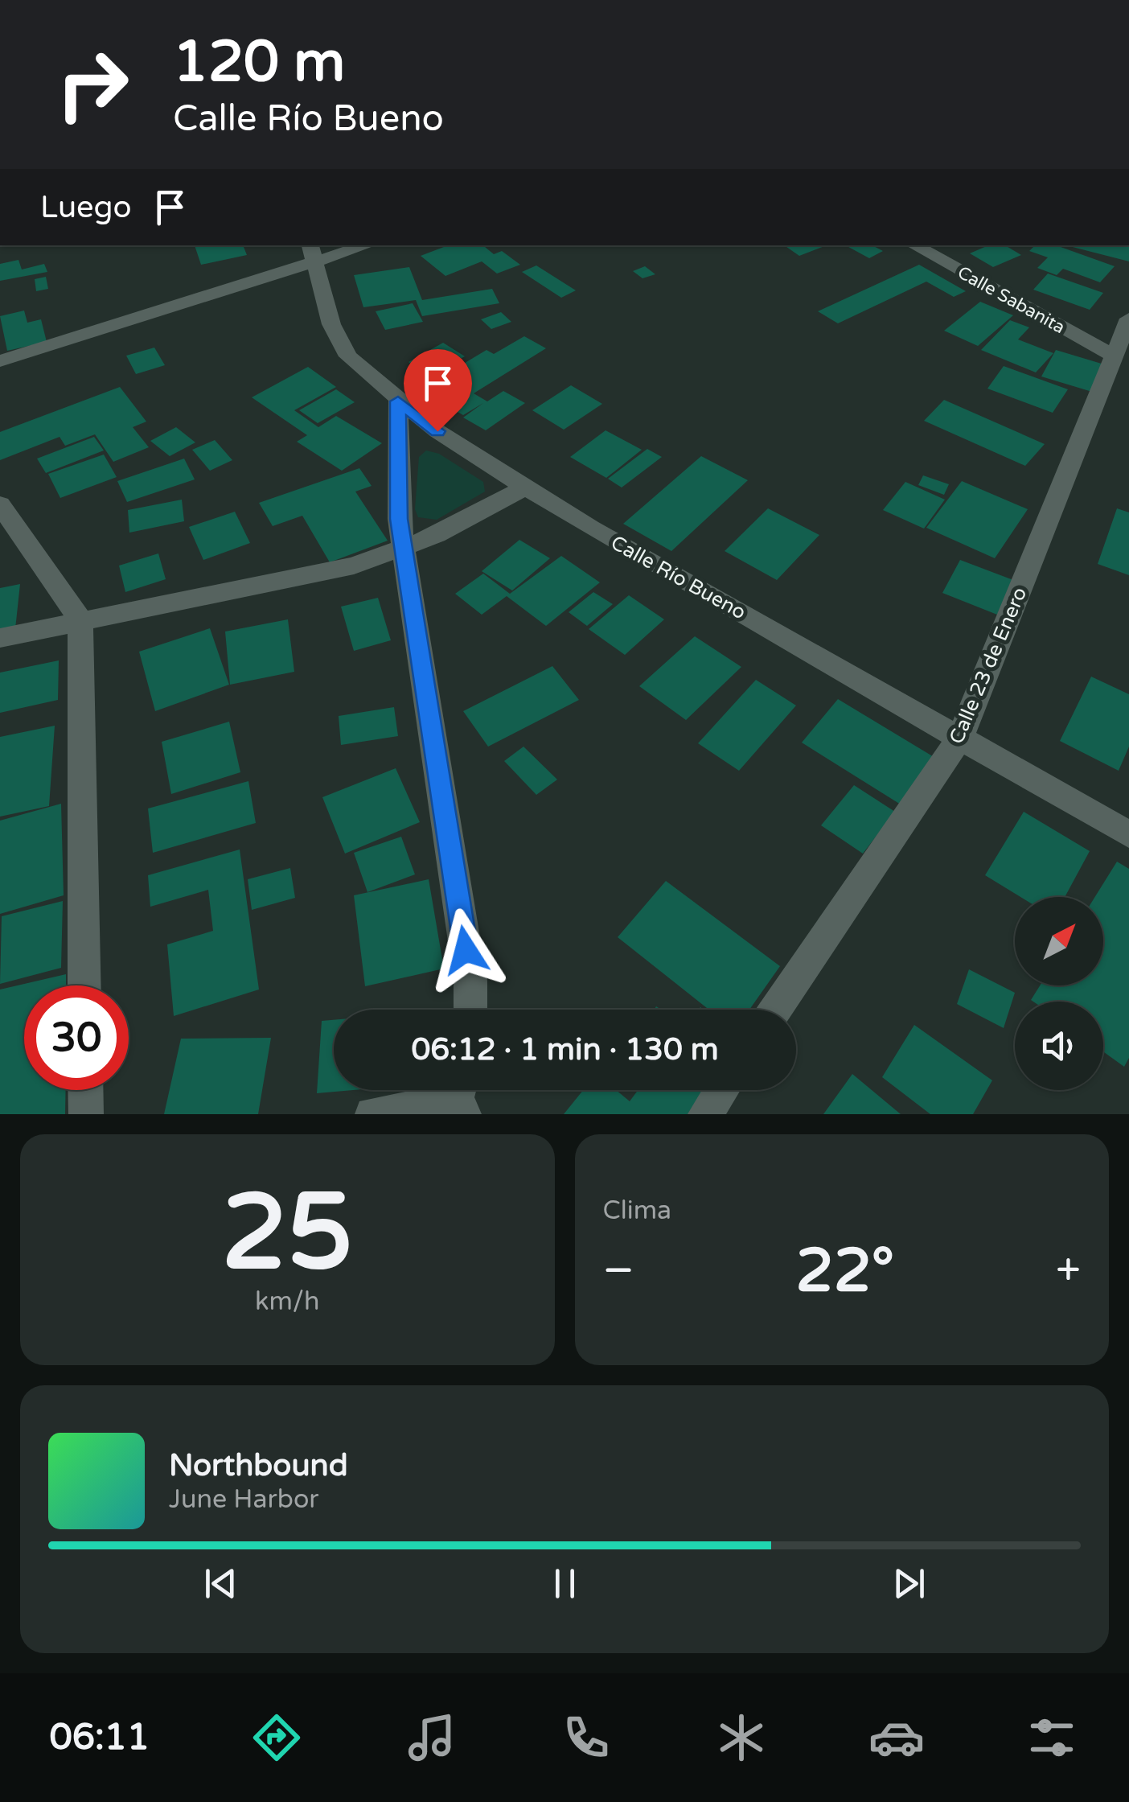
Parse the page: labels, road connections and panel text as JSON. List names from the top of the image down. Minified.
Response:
{"streets":{"street":["Calle Sabanita","Calle Río Bueno","Calle 23 de Enero"]},"crossings":[["Calle Sabanita","Calle 23 de Enero"],["Calle Río Bueno","Calle 23 de Enero"]],"north":"top right","page":{"turn":["120 m","Calle Río Bueno"],"then":"Luego","limit":"30","trip":"06:12 · 1 min · 130 m","tile":[["25","km/h"],"Clima"],"heat":["−","22°","+"],"song":["Northbound","June Harbor"],"tabs":"06:11"}}
